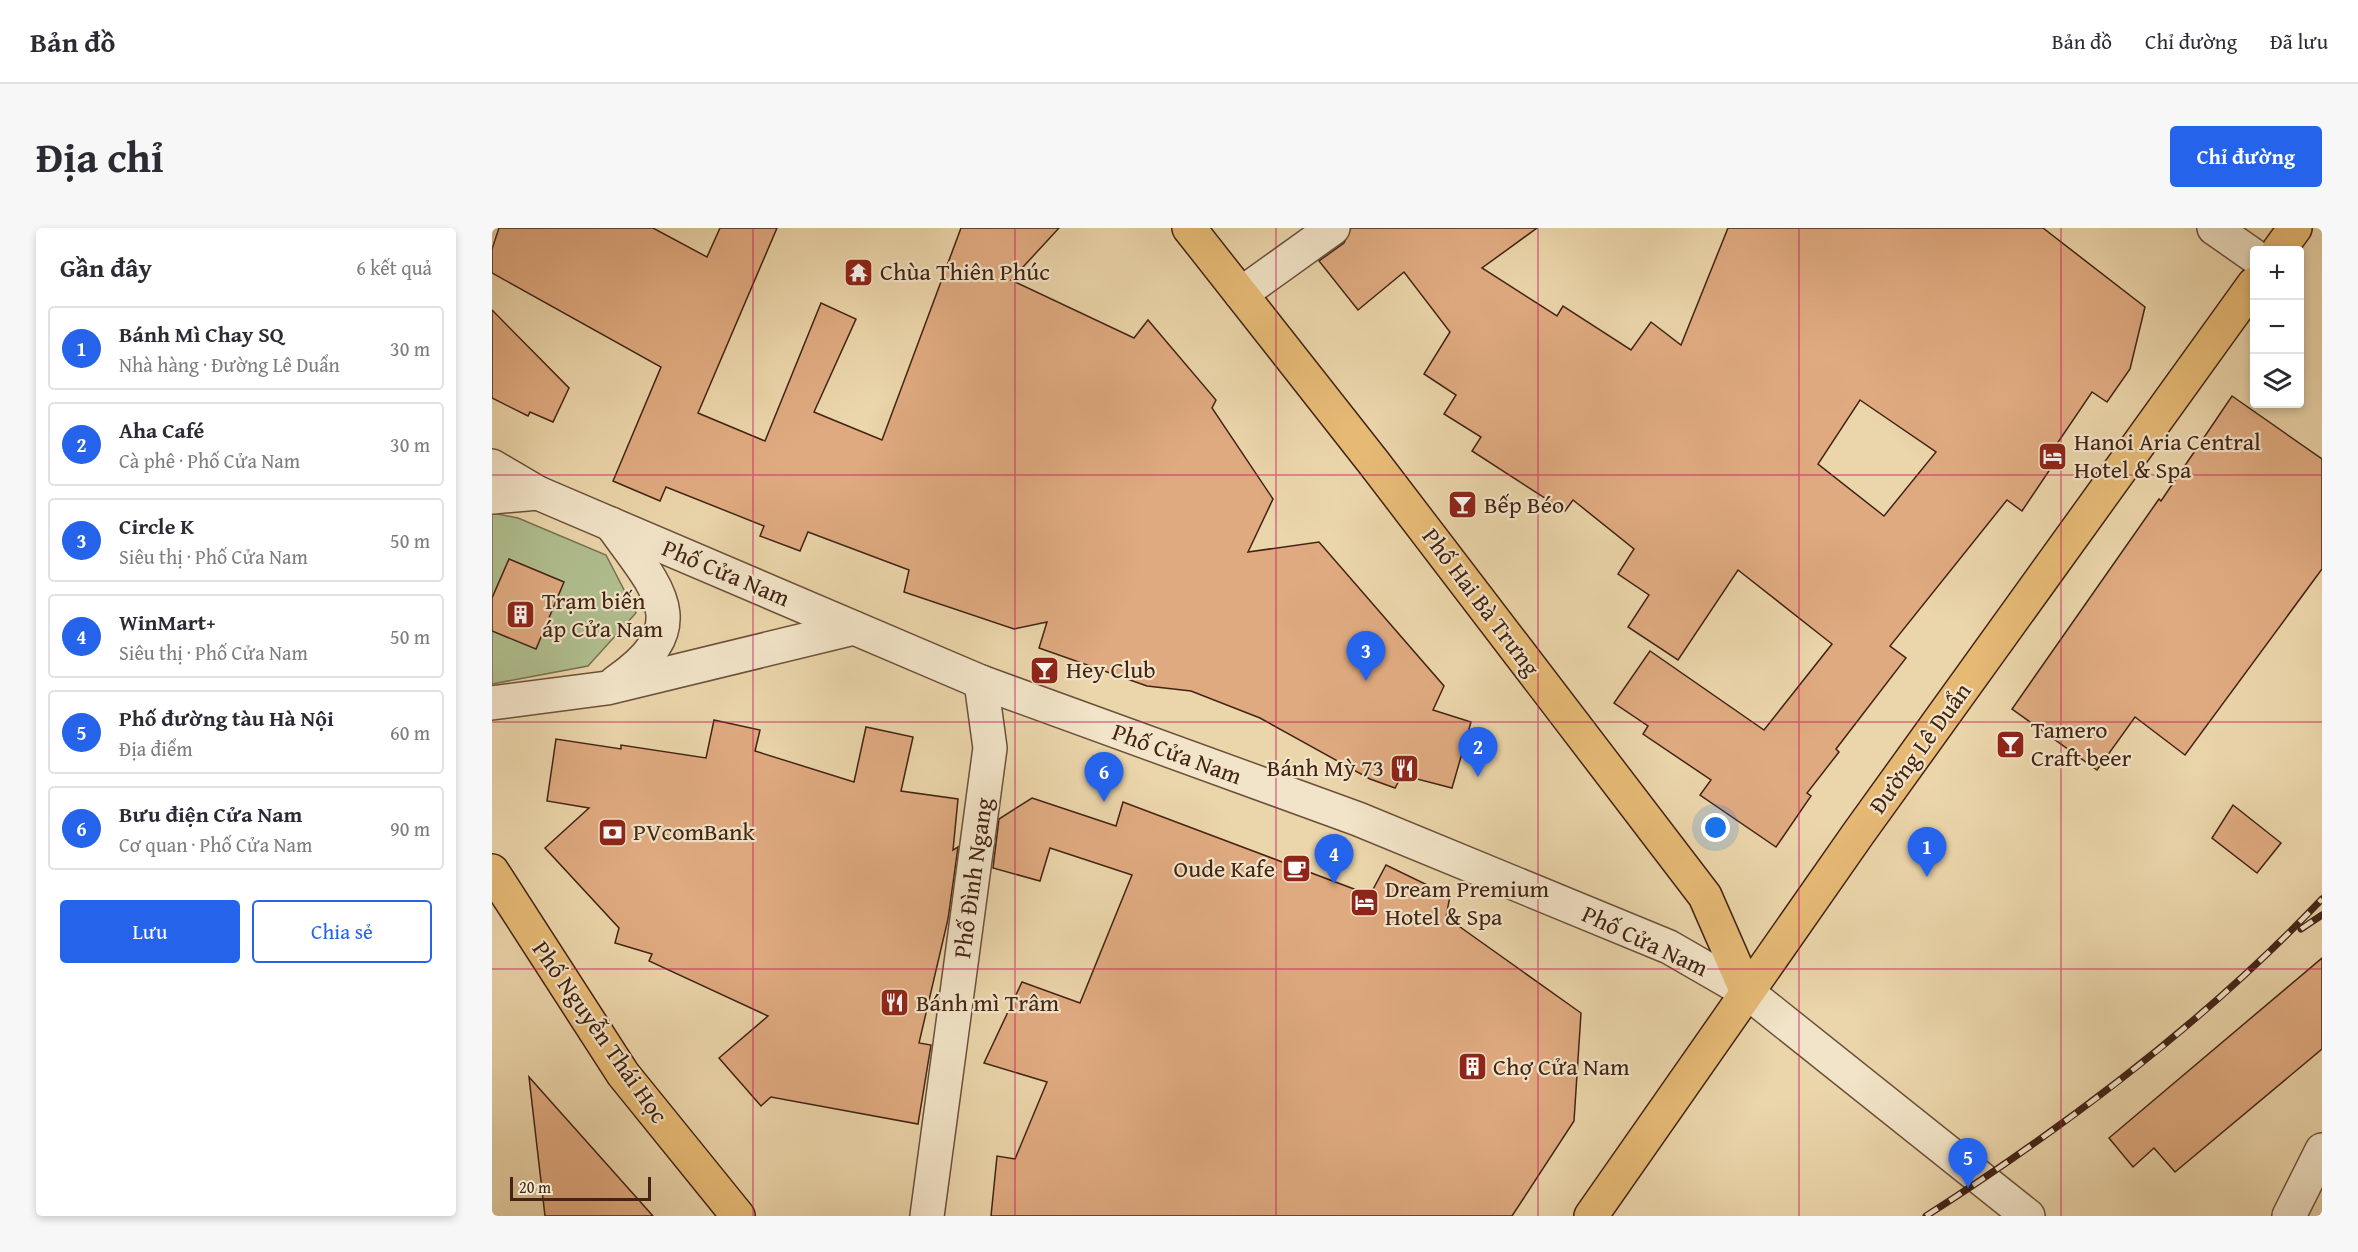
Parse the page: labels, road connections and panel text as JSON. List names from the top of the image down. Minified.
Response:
{"streets":{"main road":["Phố Hai Bà Trưng","Đường Lê Duẩn","Phố Nguyễn Thái Học"],"street":["Phố Cửa Nam","Phố Đình Ngang"]},"crossings":[["Phố Cửa Nam","Phố Hai Bà Trưng"],["Phố Cửa Nam","Đường Lê Duẩn"],["Phố Cửa Nam","Phố Đình Ngang"],["Phố Hai Bà Trưng","Đường Lê Duẩn"]],"places":{"temple":["Chùa Thiên Phúc"],"hotel":["Hanoi Aria Central Hotel & Spa","Dream Premium Hotel & Spa"],"bar":["Bếp Béo","Hey Club","Tamero Craft beer"],"building":["Trạm biến áp Cửa Nam","Chợ Cửa Nam"],"restaurant":["Bánh Mỳ 73","Bánh mì Trâm"],"bank":["PVcomBank"],"cafe":["Oude Kafe"]},"scale_bar":"20 m","page":{"header":"Bản đồ","nav":["Bản đồ","Chỉ đường","Đã lưu"],"title":"Địa chỉ","buttons":["Chỉ đường",["Lưu","Chia sẻ"]],"heading":["Gần đây","6 kết quả"],"map_buttons":["+","−"],"list":[{"mark":"1","name":"Bánh Mì Chay SQ","note":"Nhà hàng · Đường Lê Duẩn","value":"30 m"},{"mark":"2","name":"Aha Café","note":"Cà phê · Phố Cửa Nam","value":"30 m"},{"mark":"3","name":"Circle K","note":"Siêu thị · Phố Cửa Nam","value":"50 m"},{"mark":"4","name":"WinMart+","note":"Siêu thị · Phố Cửa Nam","value":"50 m"},{"mark":"5","name":"Phố đường tàu Hà Nội","note":"Địa điểm","value":"60 m"},{"mark":"6","name":"Bưu điện Cửa Nam","note":"Cơ quan · Phố Cửa Nam","value":"90 m"}],"pins":["3","2","6","1","4","5"],"scale":"20 m"}}
